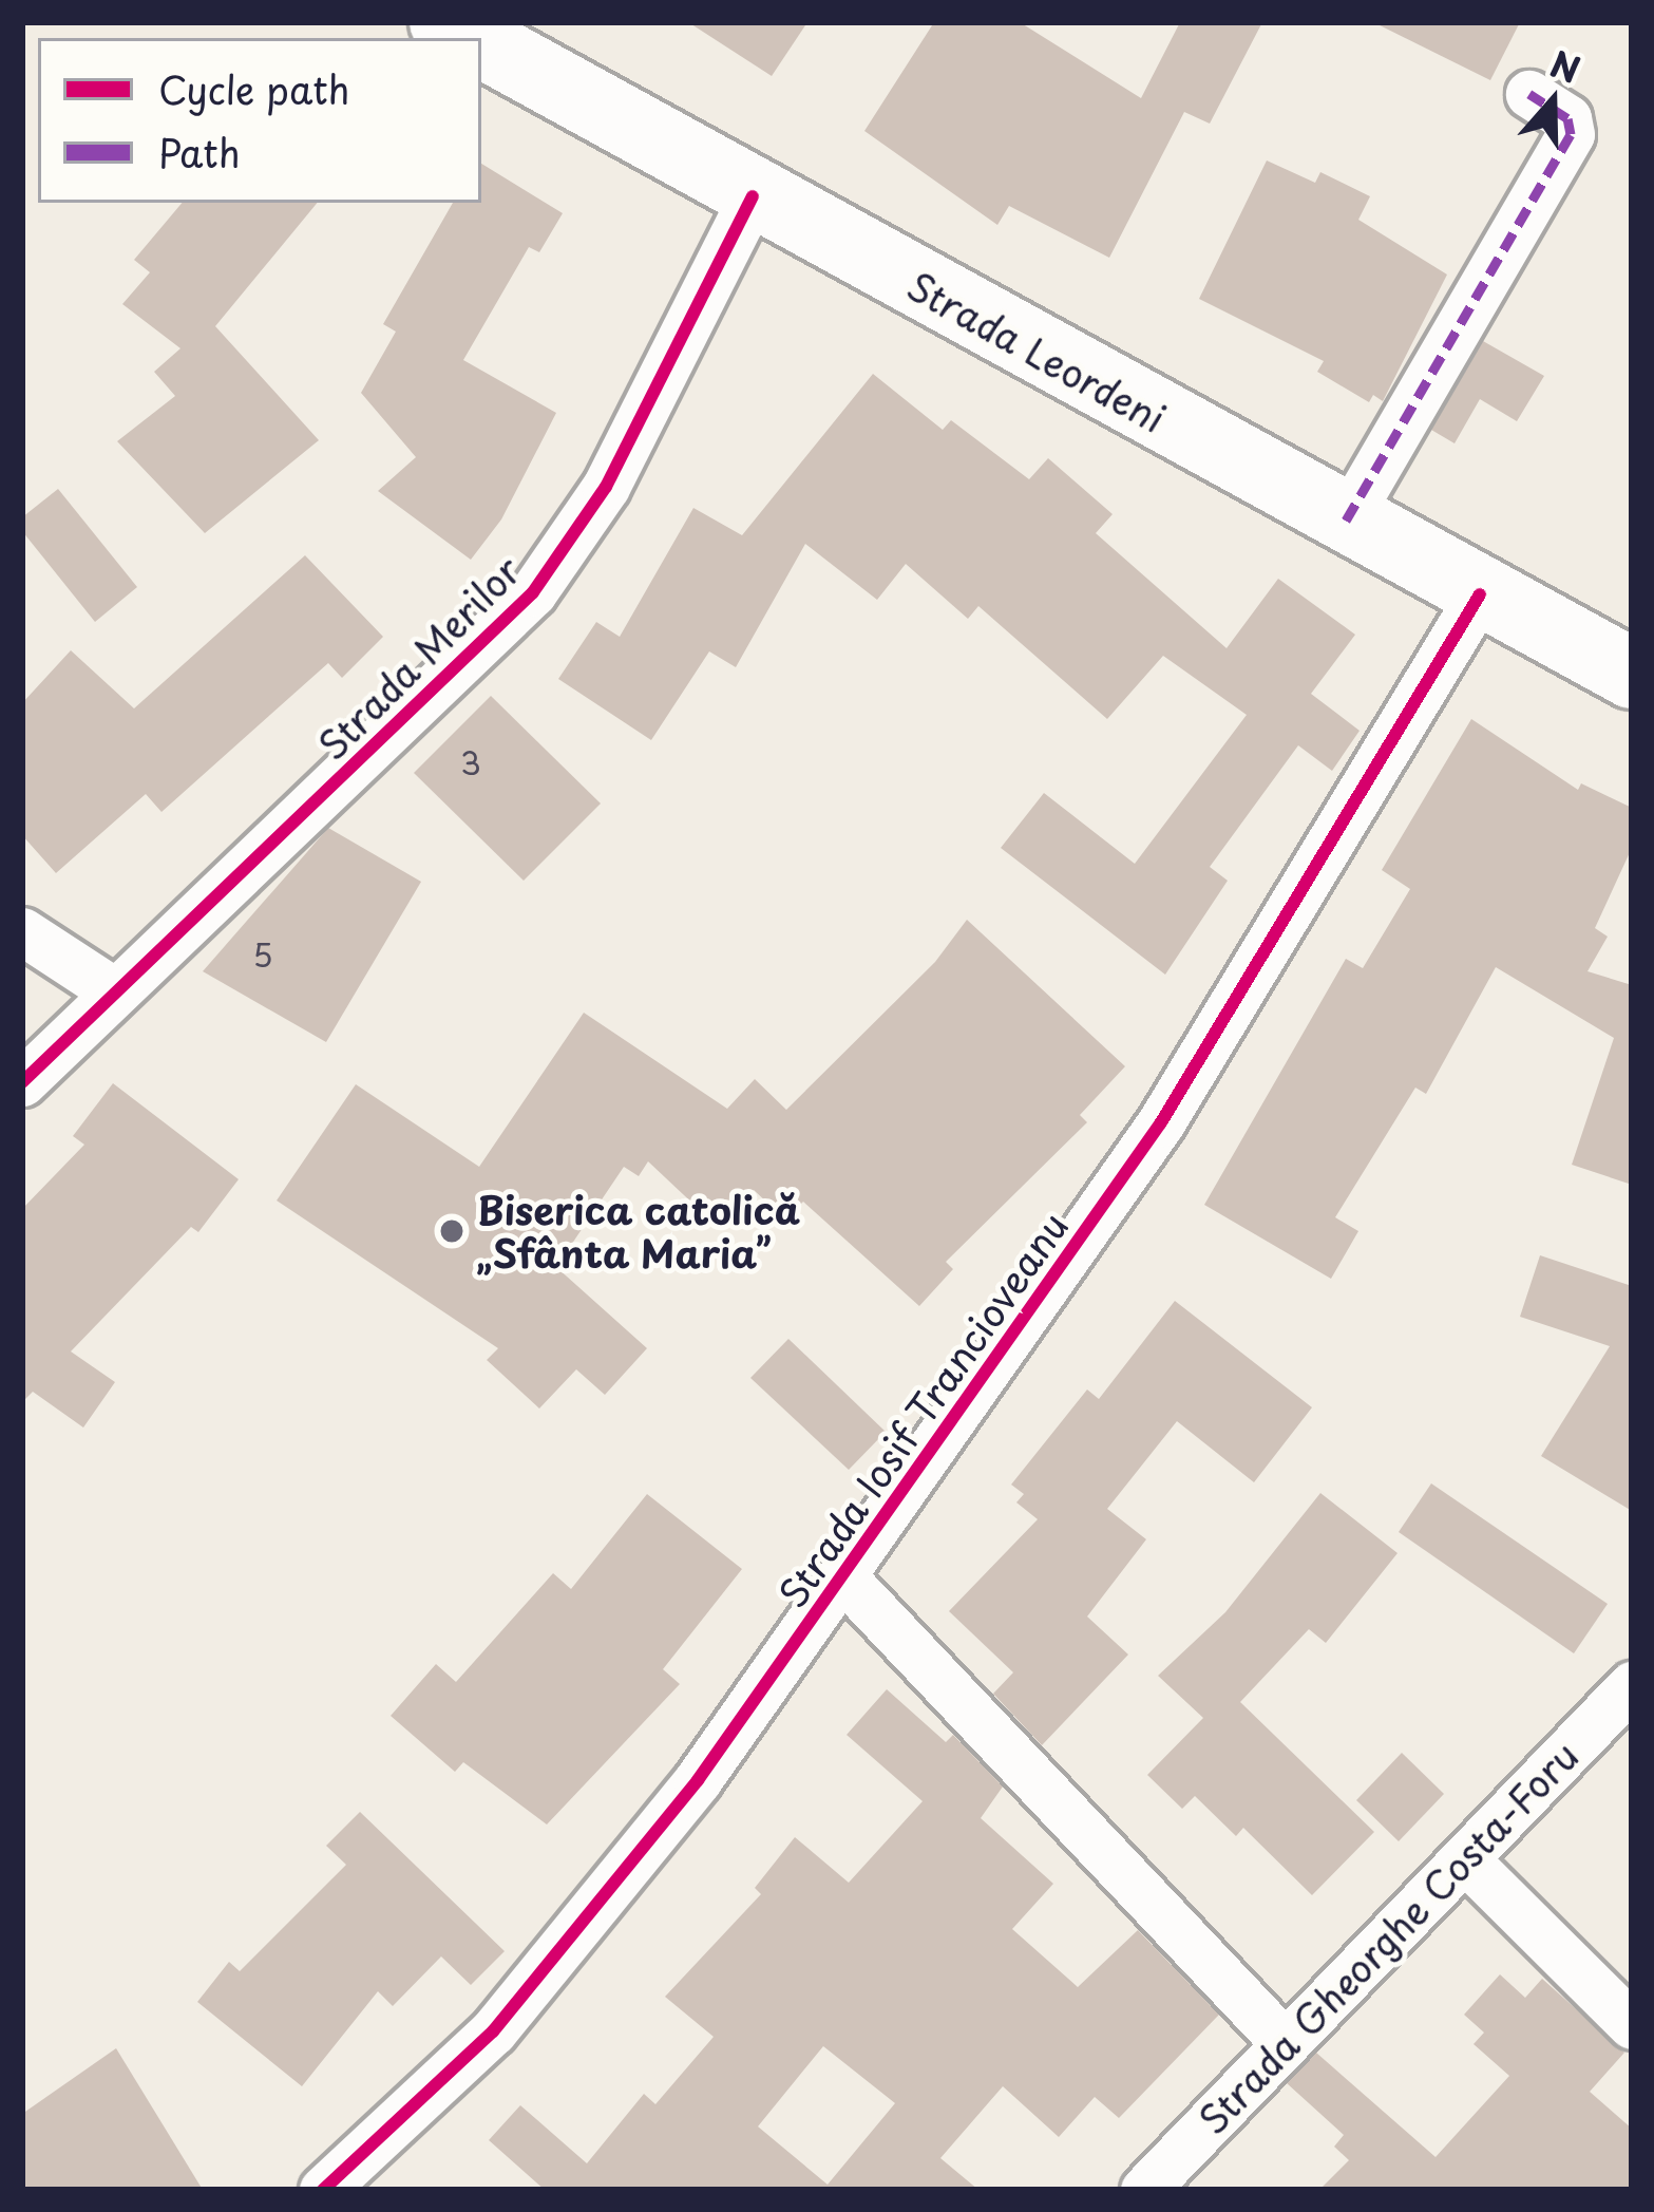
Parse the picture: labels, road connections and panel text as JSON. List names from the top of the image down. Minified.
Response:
{"streets":{"main road":["Strada Leordeni"],"street":["Strada Merilor","Strada Iosif Trancioveanu","Strada Gheorghe Costa-Foru"]},"crossings":[["Strada Leordeni","Strada Merilor"],["Strada Leordeni","Strada Iosif Trancioveanu"]],"places":["Biserica catolică „Sfânta Maria”"],"house_numbers":["3","5"],"legend":["Cycle path","Path"],"north":"top"}
